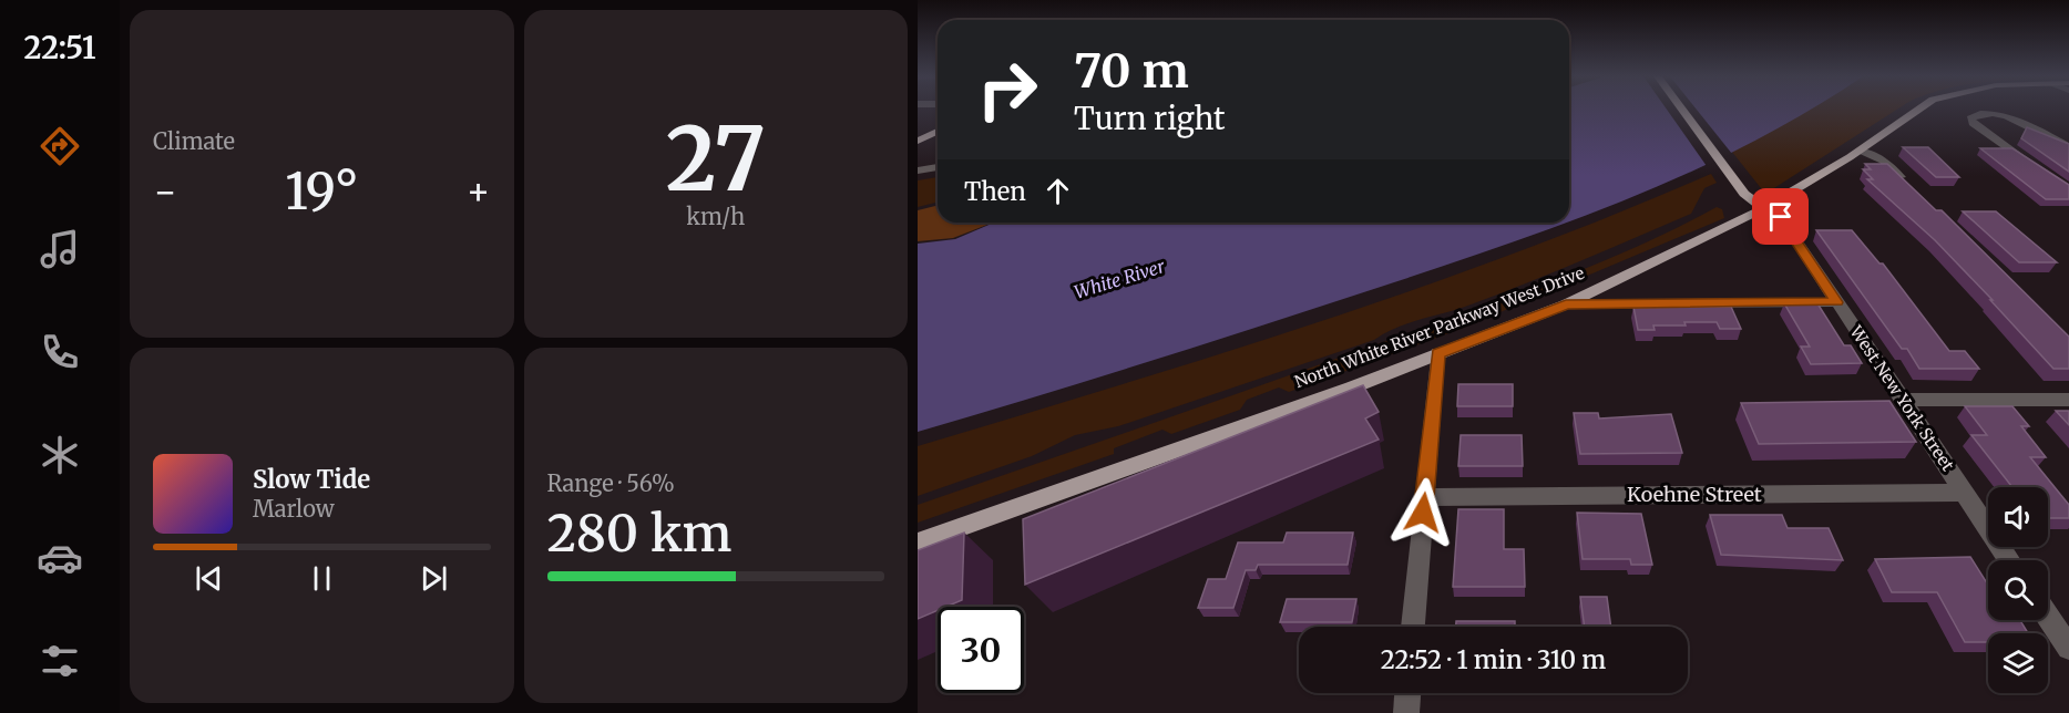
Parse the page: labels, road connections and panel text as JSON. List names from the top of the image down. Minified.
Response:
{"streets":{"main road":["North White River Parkway West Drive","West New York Street"],"street":["Koehne Street"]},"crossings":[["North White River Parkway West Drive","West New York Street"],["West New York Street","Koehne Street"]],"water":["White River"],"page":{"tabs":"22:51","tile":["Climate",["27","km/h"],["Range · 56%","280 km"]],"turn":["70 m","Turn right"],"then":"Then","heat":["−","19°","+"],"song":["Slow Tide","Marlow"],"limit":"30","trip":"22:52 · 1 min · 310 m"}}
